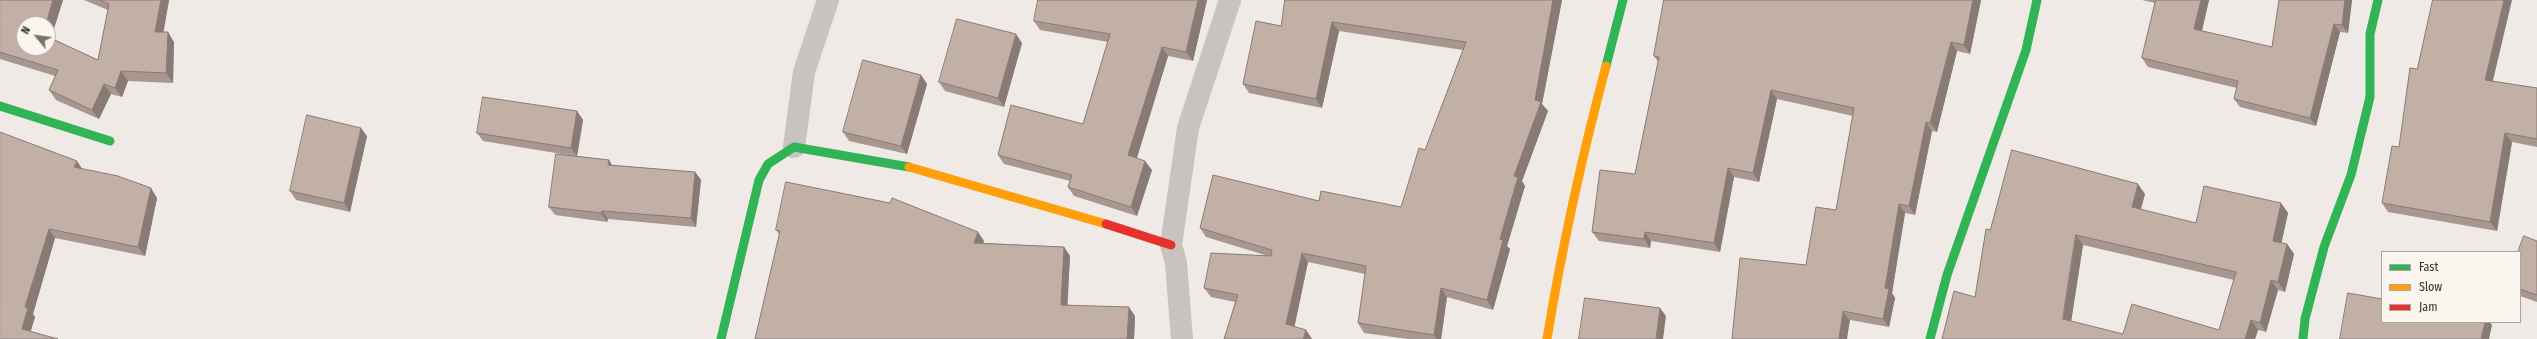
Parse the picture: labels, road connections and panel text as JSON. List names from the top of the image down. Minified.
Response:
{"legend":["Fast","Slow","Jam"],"north":"top left"}
